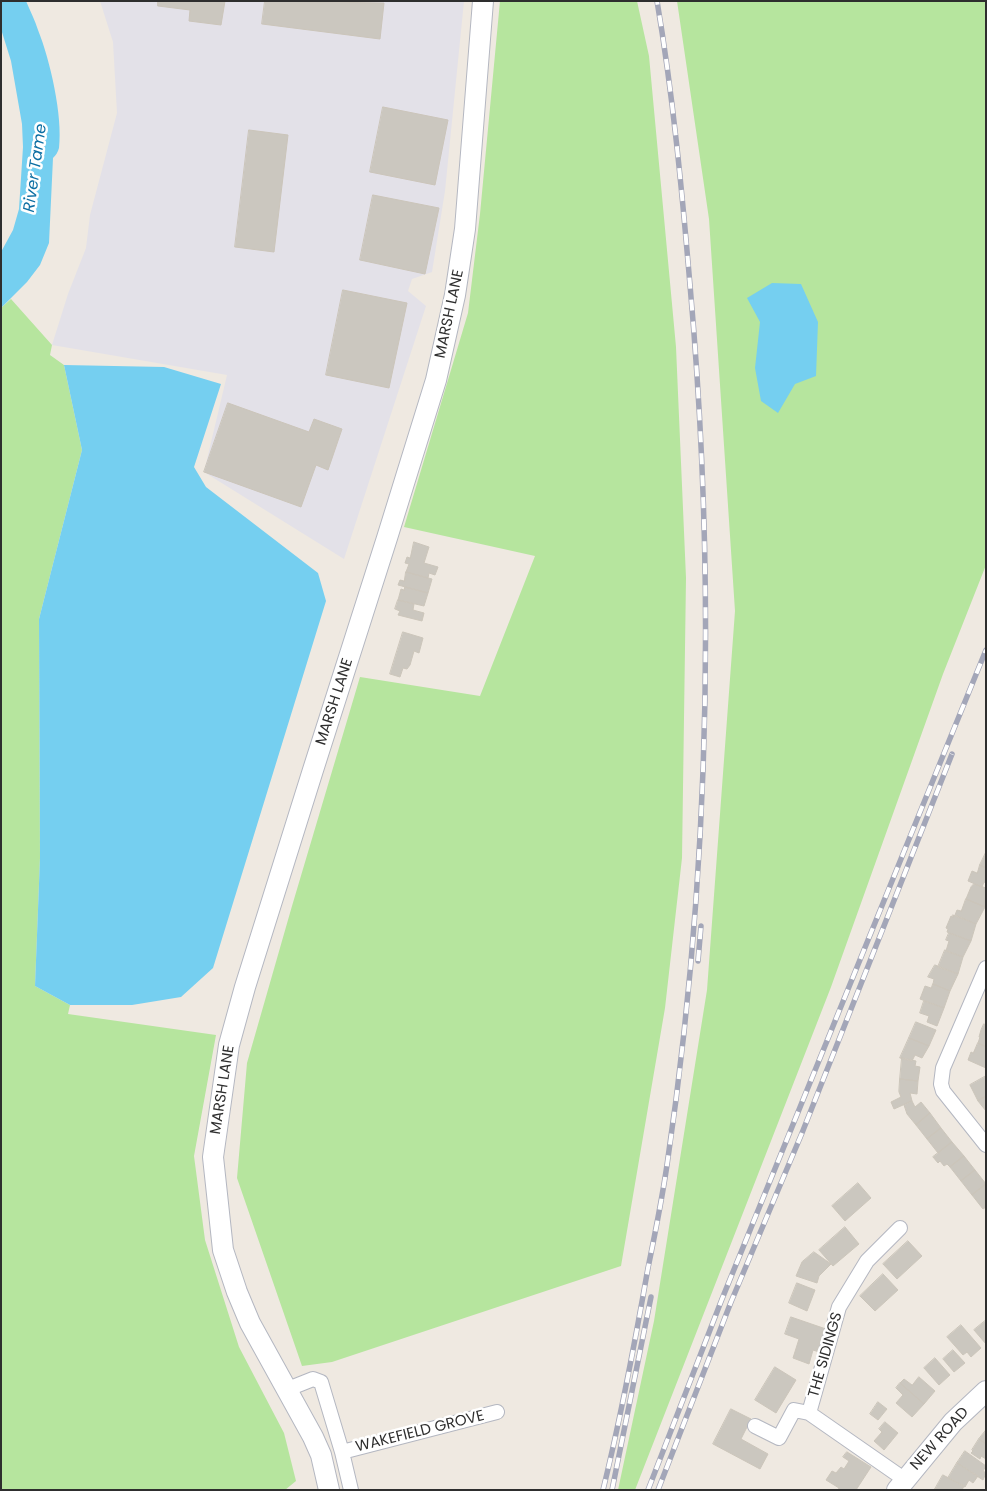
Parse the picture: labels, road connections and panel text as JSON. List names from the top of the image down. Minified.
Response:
{"streets":{"main road":["MARSH LANE","NEW ROAD"],"street":["THE SIDINGS","WAKEFIELD GROVE"]},"crossings":[["THE SIDINGS","NEW ROAD"]],"water":["River Tame"]}
